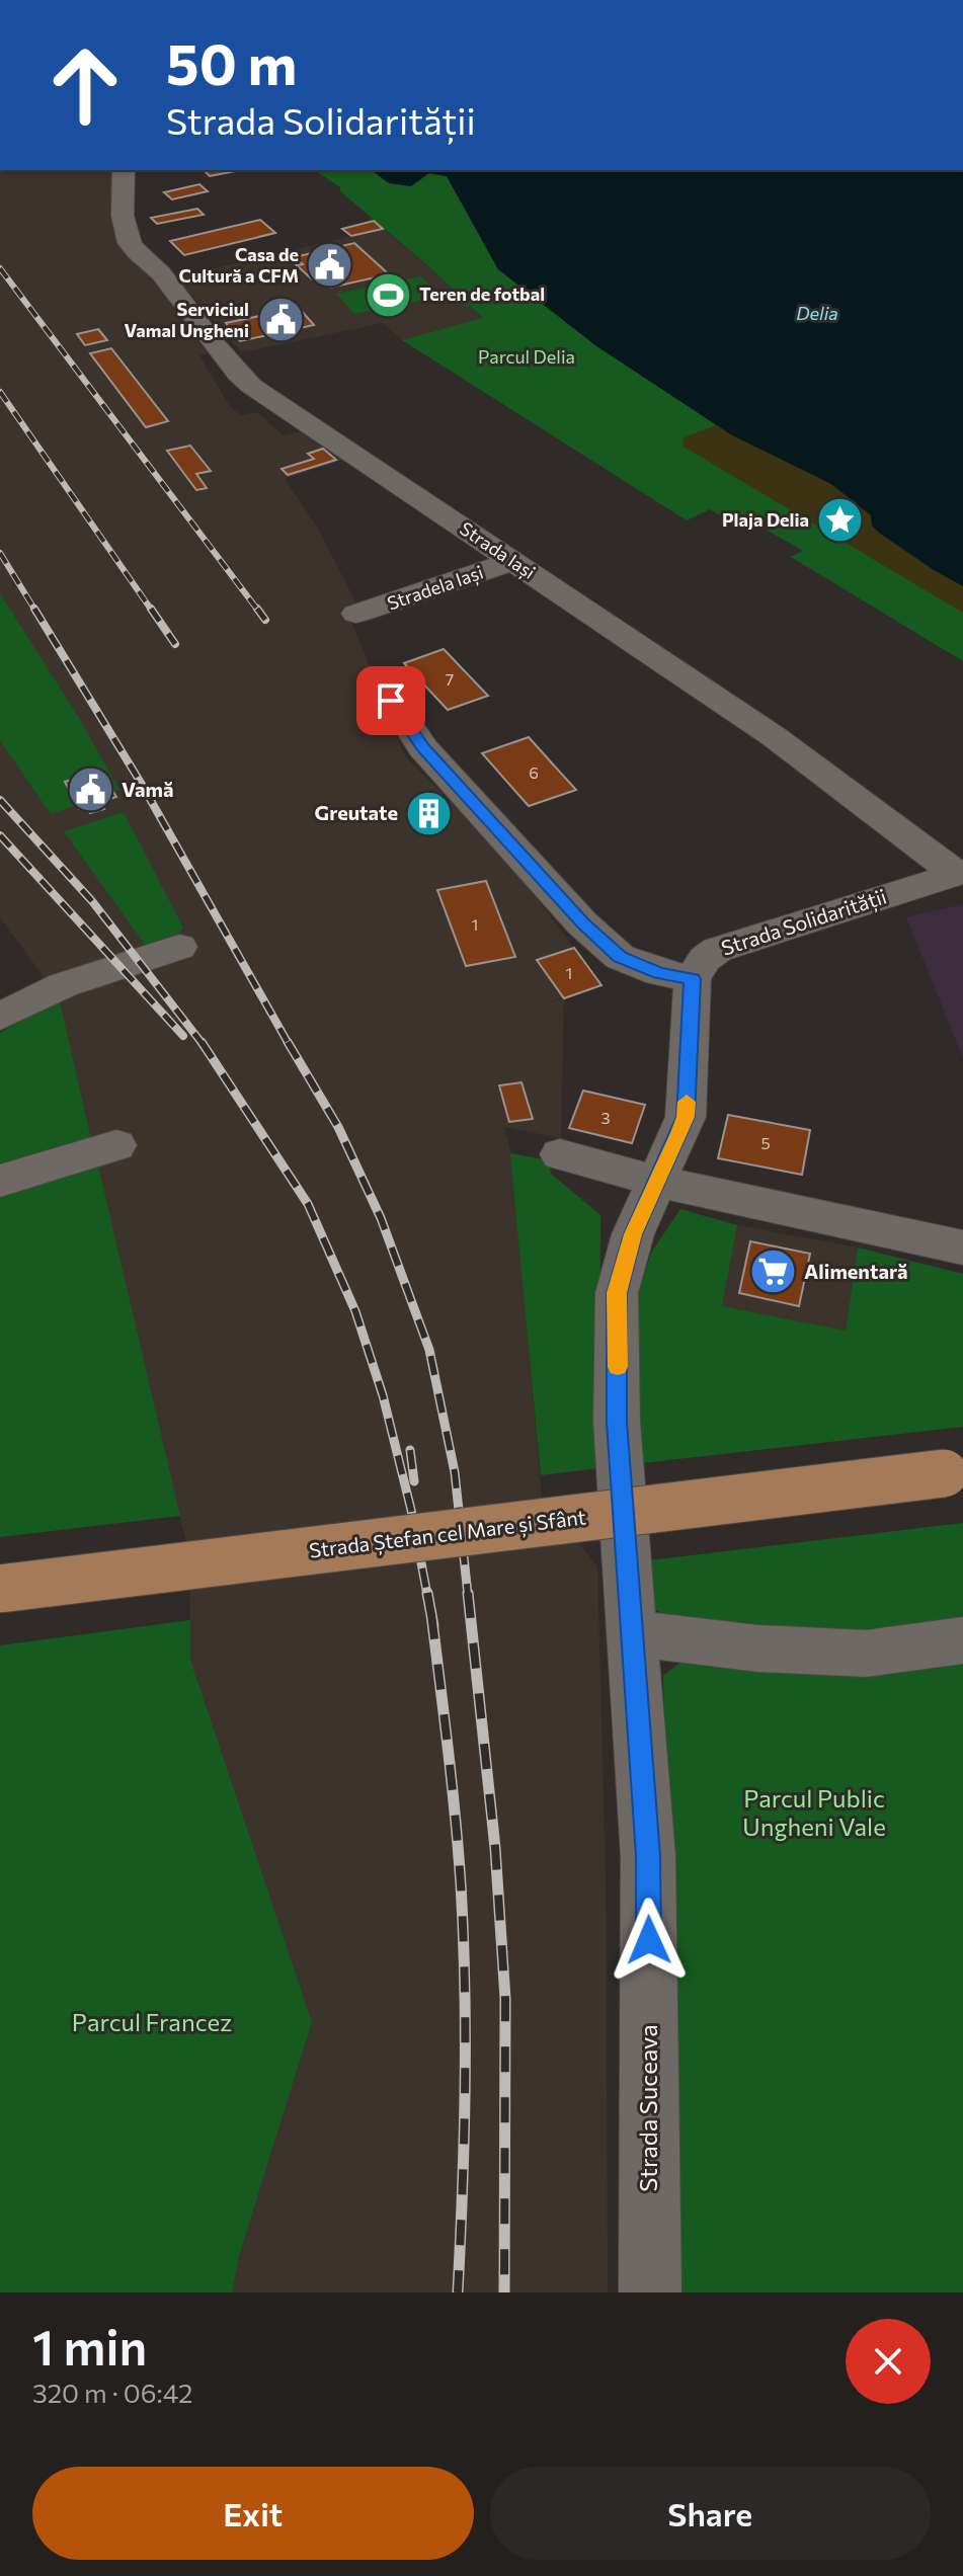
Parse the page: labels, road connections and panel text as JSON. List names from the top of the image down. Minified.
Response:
{"streets":{"main road":["Strada Ștefan cel Mare și Sfânt"],"street":["Strada Iași","Stradela Iași","Strada Solidarității","Strada Suceava"]},"crossings":[["Strada Iași","Stradela Iași"],["Strada Iași","Strada Solidarității"]],"water":["Delia"],"parks":["Parcul Delia","Parcul Public Ungheni Vale","Parcul Francez"],"places":{"public building":["Casa de Cultură a CFM","Serviciul Vamal Ungheni","Vamă"],"sports":["Teren de fotbal"],"place":["Plaja Delia"],"building":["Greutate"],"supermarket":["Alimentară"]},"house_numbers":["7","6","1","1","3","5"],"page":{"turn":["50 m","Strada Solidarității"],"heading":["1 min","320 m · 06:42"],"buttons":["Exit","Share"]}}
